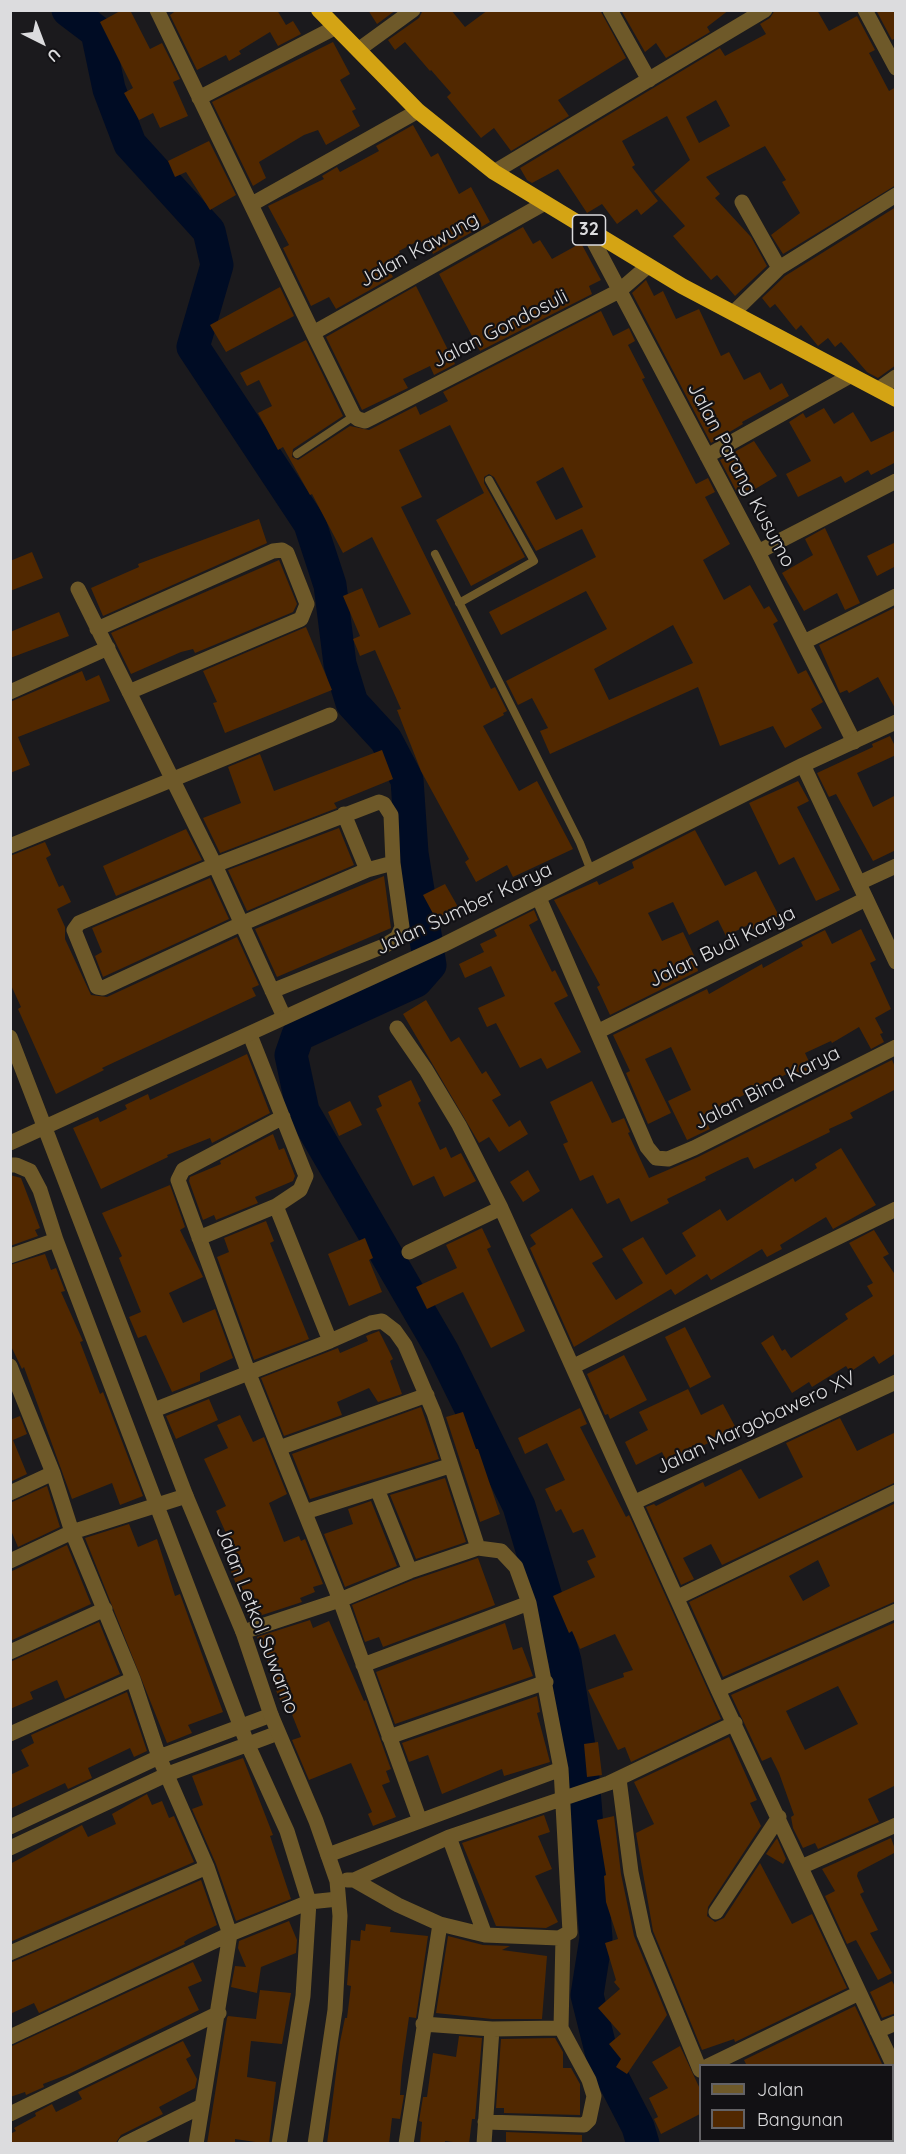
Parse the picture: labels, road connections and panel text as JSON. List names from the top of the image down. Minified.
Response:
{"streets":{"highway":["32"],"street":["Jalan Kawung","Jalan Gondosuli","Jalan Parang Kusumo","Jalan Sumber Karya","Jalan Budi Karya","Jalan Bina Karya","Jalan Margobawero XV","Jalan Letkol Suwarno"]},"crossings":[["32","Jalan Kawung"],["32","Jalan Gondosuli"],["32","Jalan Parang Kusumo"],["Jalan Gondosuli","Jalan Parang Kusumo"],["Jalan Parang Kusumo","Jalan Sumber Karya"],["Jalan Sumber Karya","Jalan Letkol Suwarno"],["Jalan Budi Karya","Jalan Bina Karya"]],"legend":["Jalan","Bangunan"],"north":"bottom right"}
